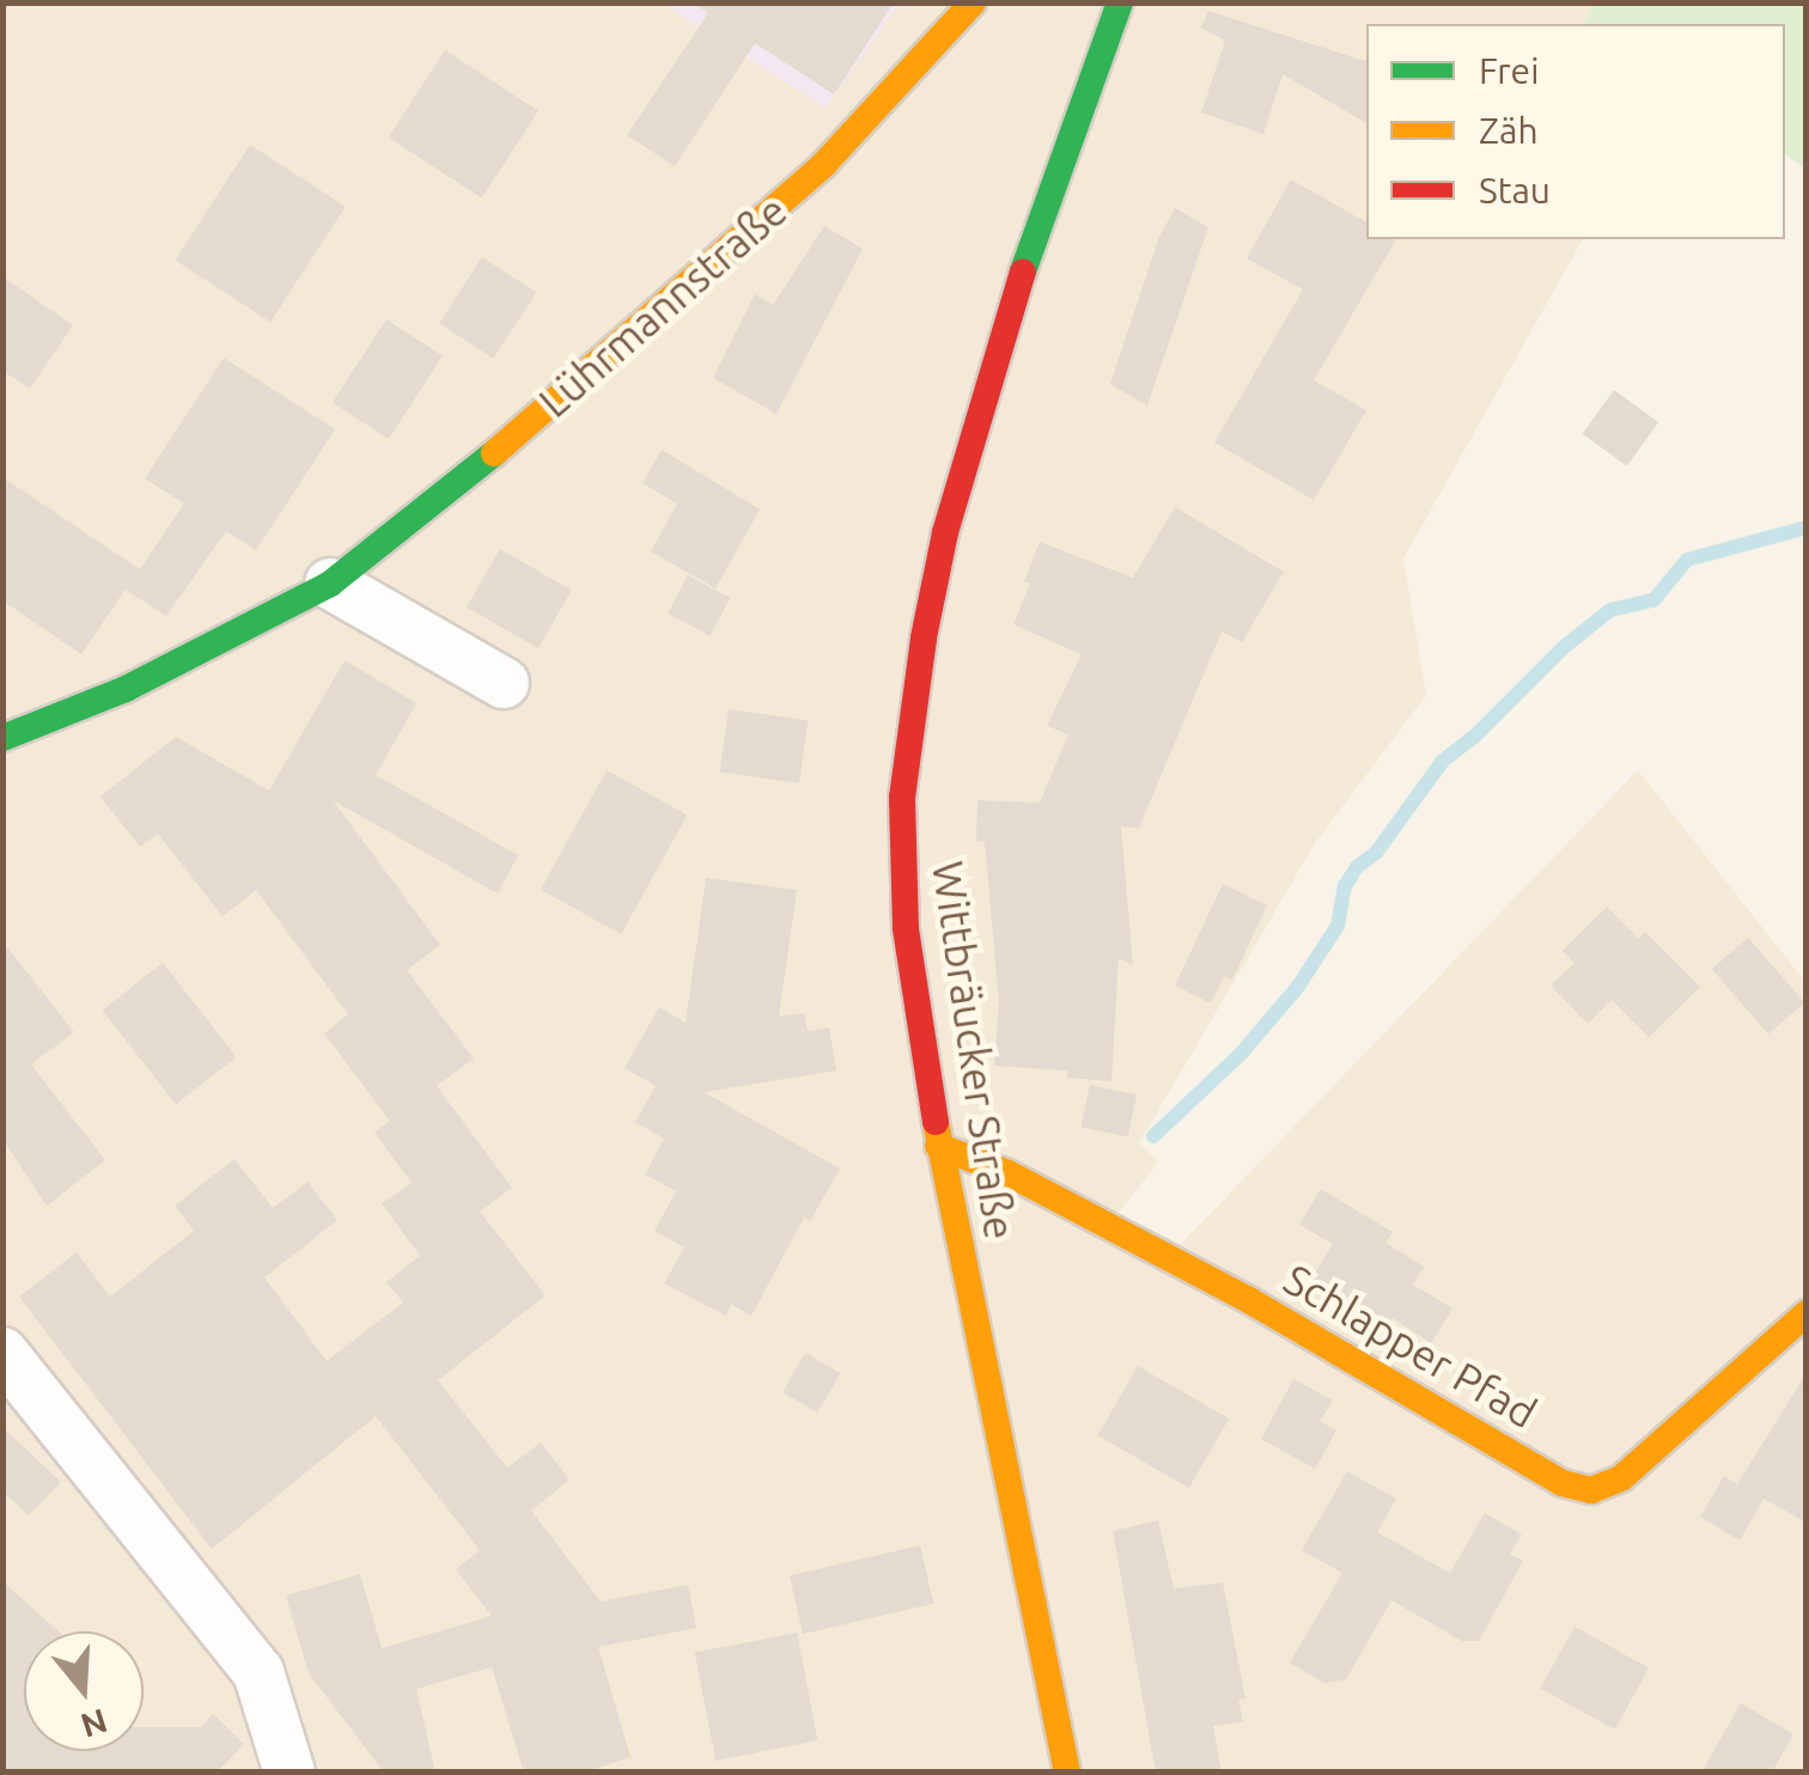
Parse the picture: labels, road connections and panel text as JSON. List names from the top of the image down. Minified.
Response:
{"streets":{"street":["Lührmannstraße","Wittbräucker Straße","Schlapper Pfad"]},"crossings":[["Wittbräucker Straße","Schlapper Pfad"]],"legend":["Frei","Zäh","Stau"],"north":"bottom"}
